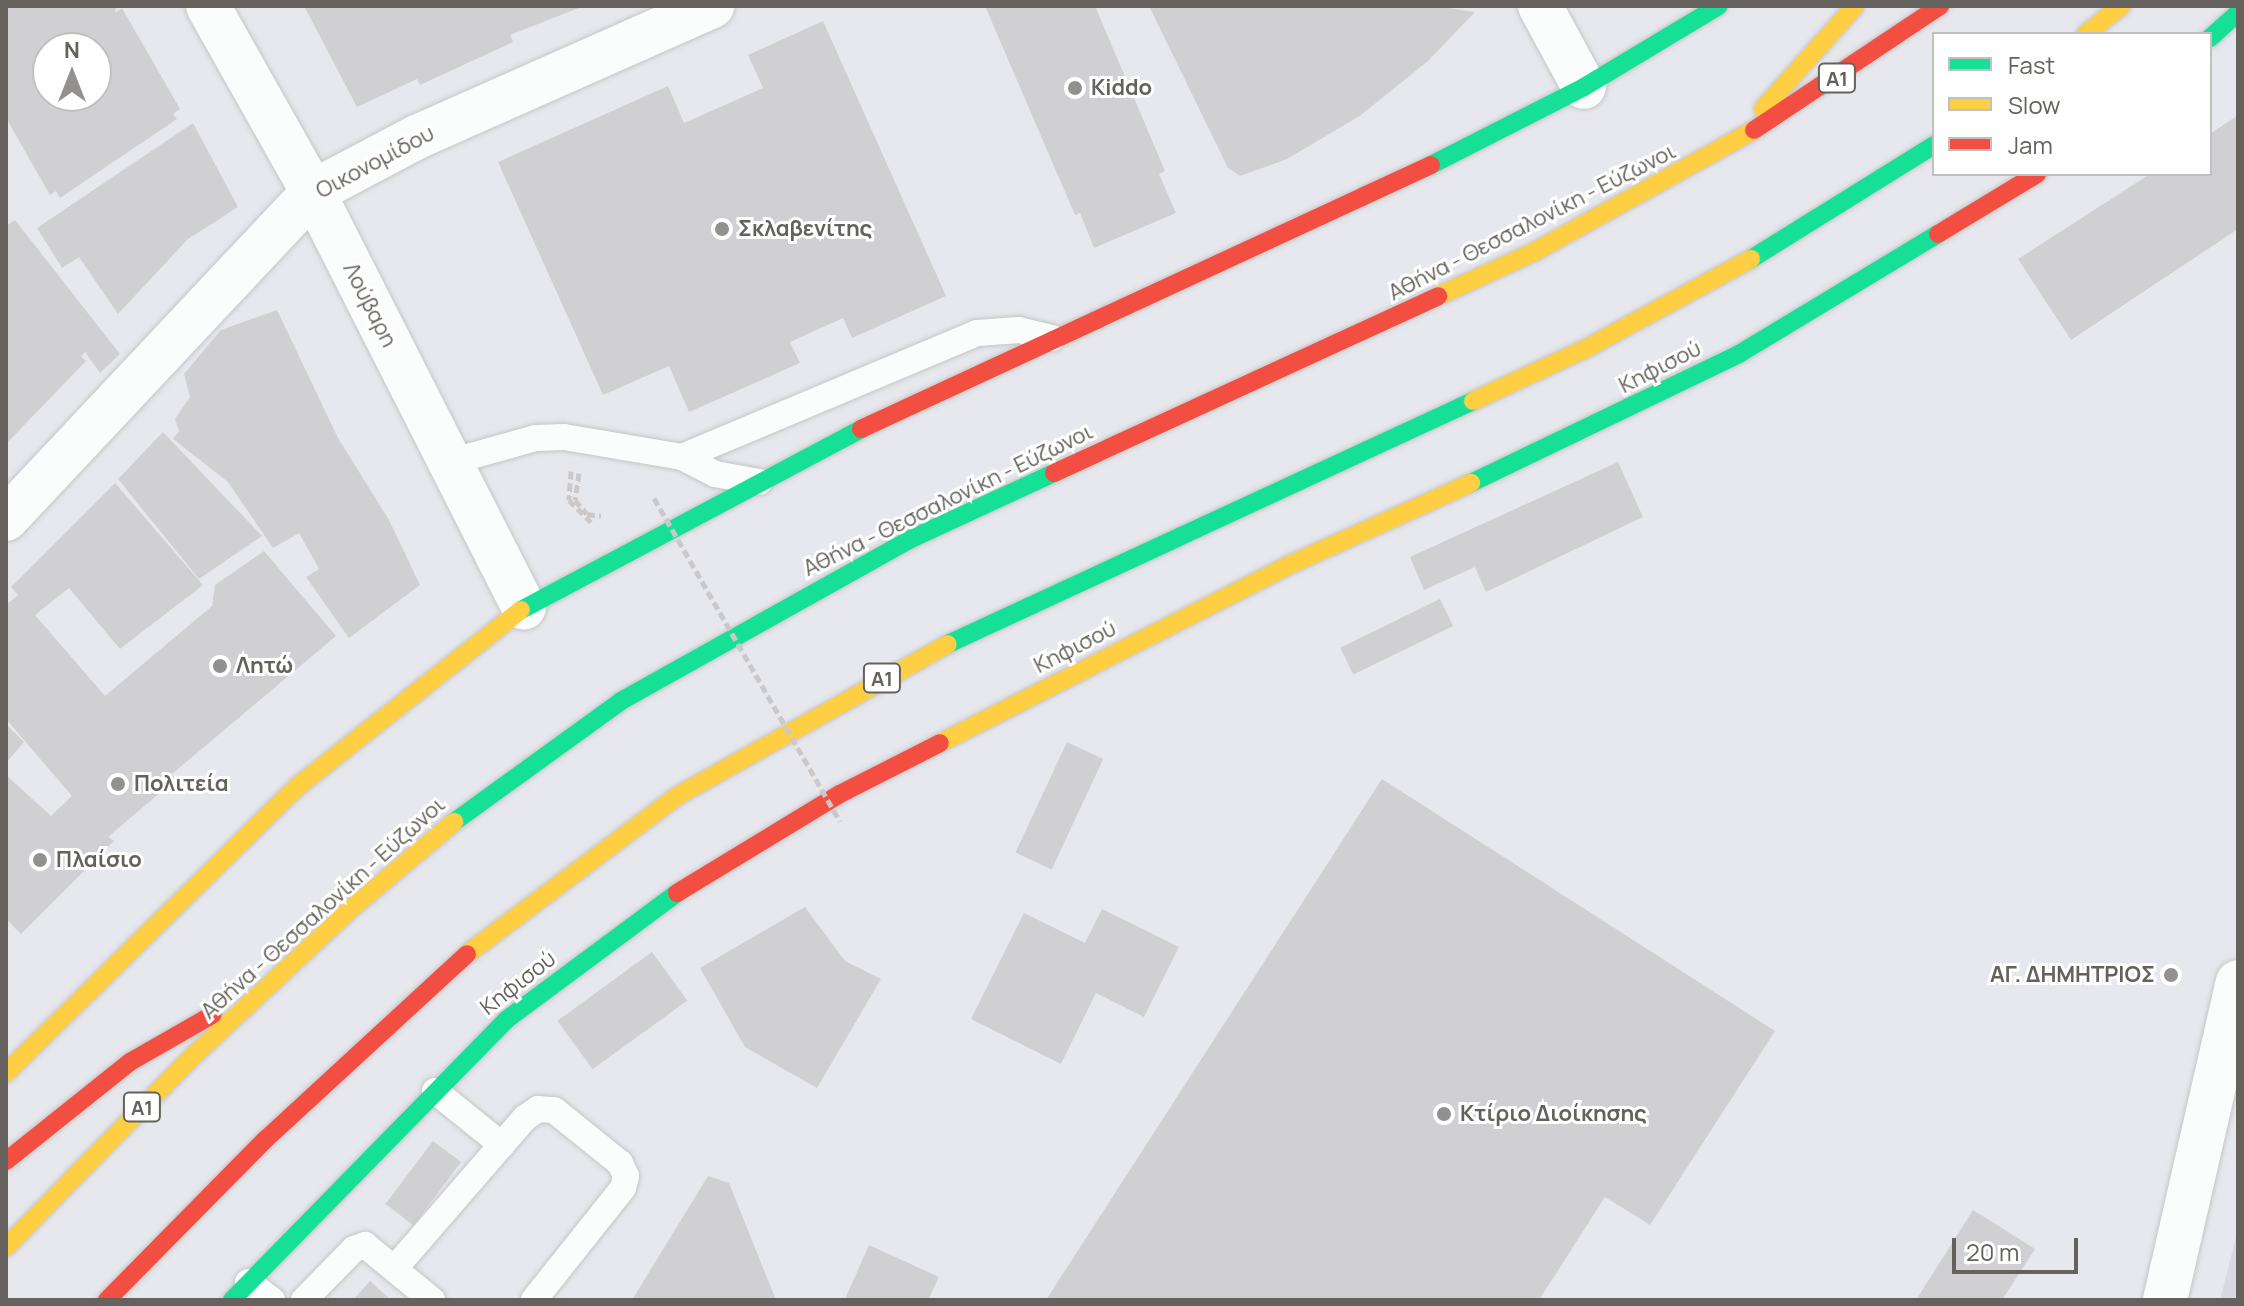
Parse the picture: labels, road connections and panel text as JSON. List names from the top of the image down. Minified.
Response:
{"streets":{"main road":["Α1","Αθήνα - Θεσσαλονίκη - Εύζωνοι","Κηφισού"],"street":["Οικονομίδου","Λούβαρη"]},"crossings":[["Οικονομίδου","Λούβαρη"]],"places":["Kiddo","Σκλαβενίτης","Λητώ","Πολιτεία","Πλαίσιο","ΑΓ. ΔΗΜΗΤΡΙΟΣ","Κτίριο Διοίκησης"],"legend":["Fast","Slow","Jam"],"scale_bar":"20 m","north":"top"}
